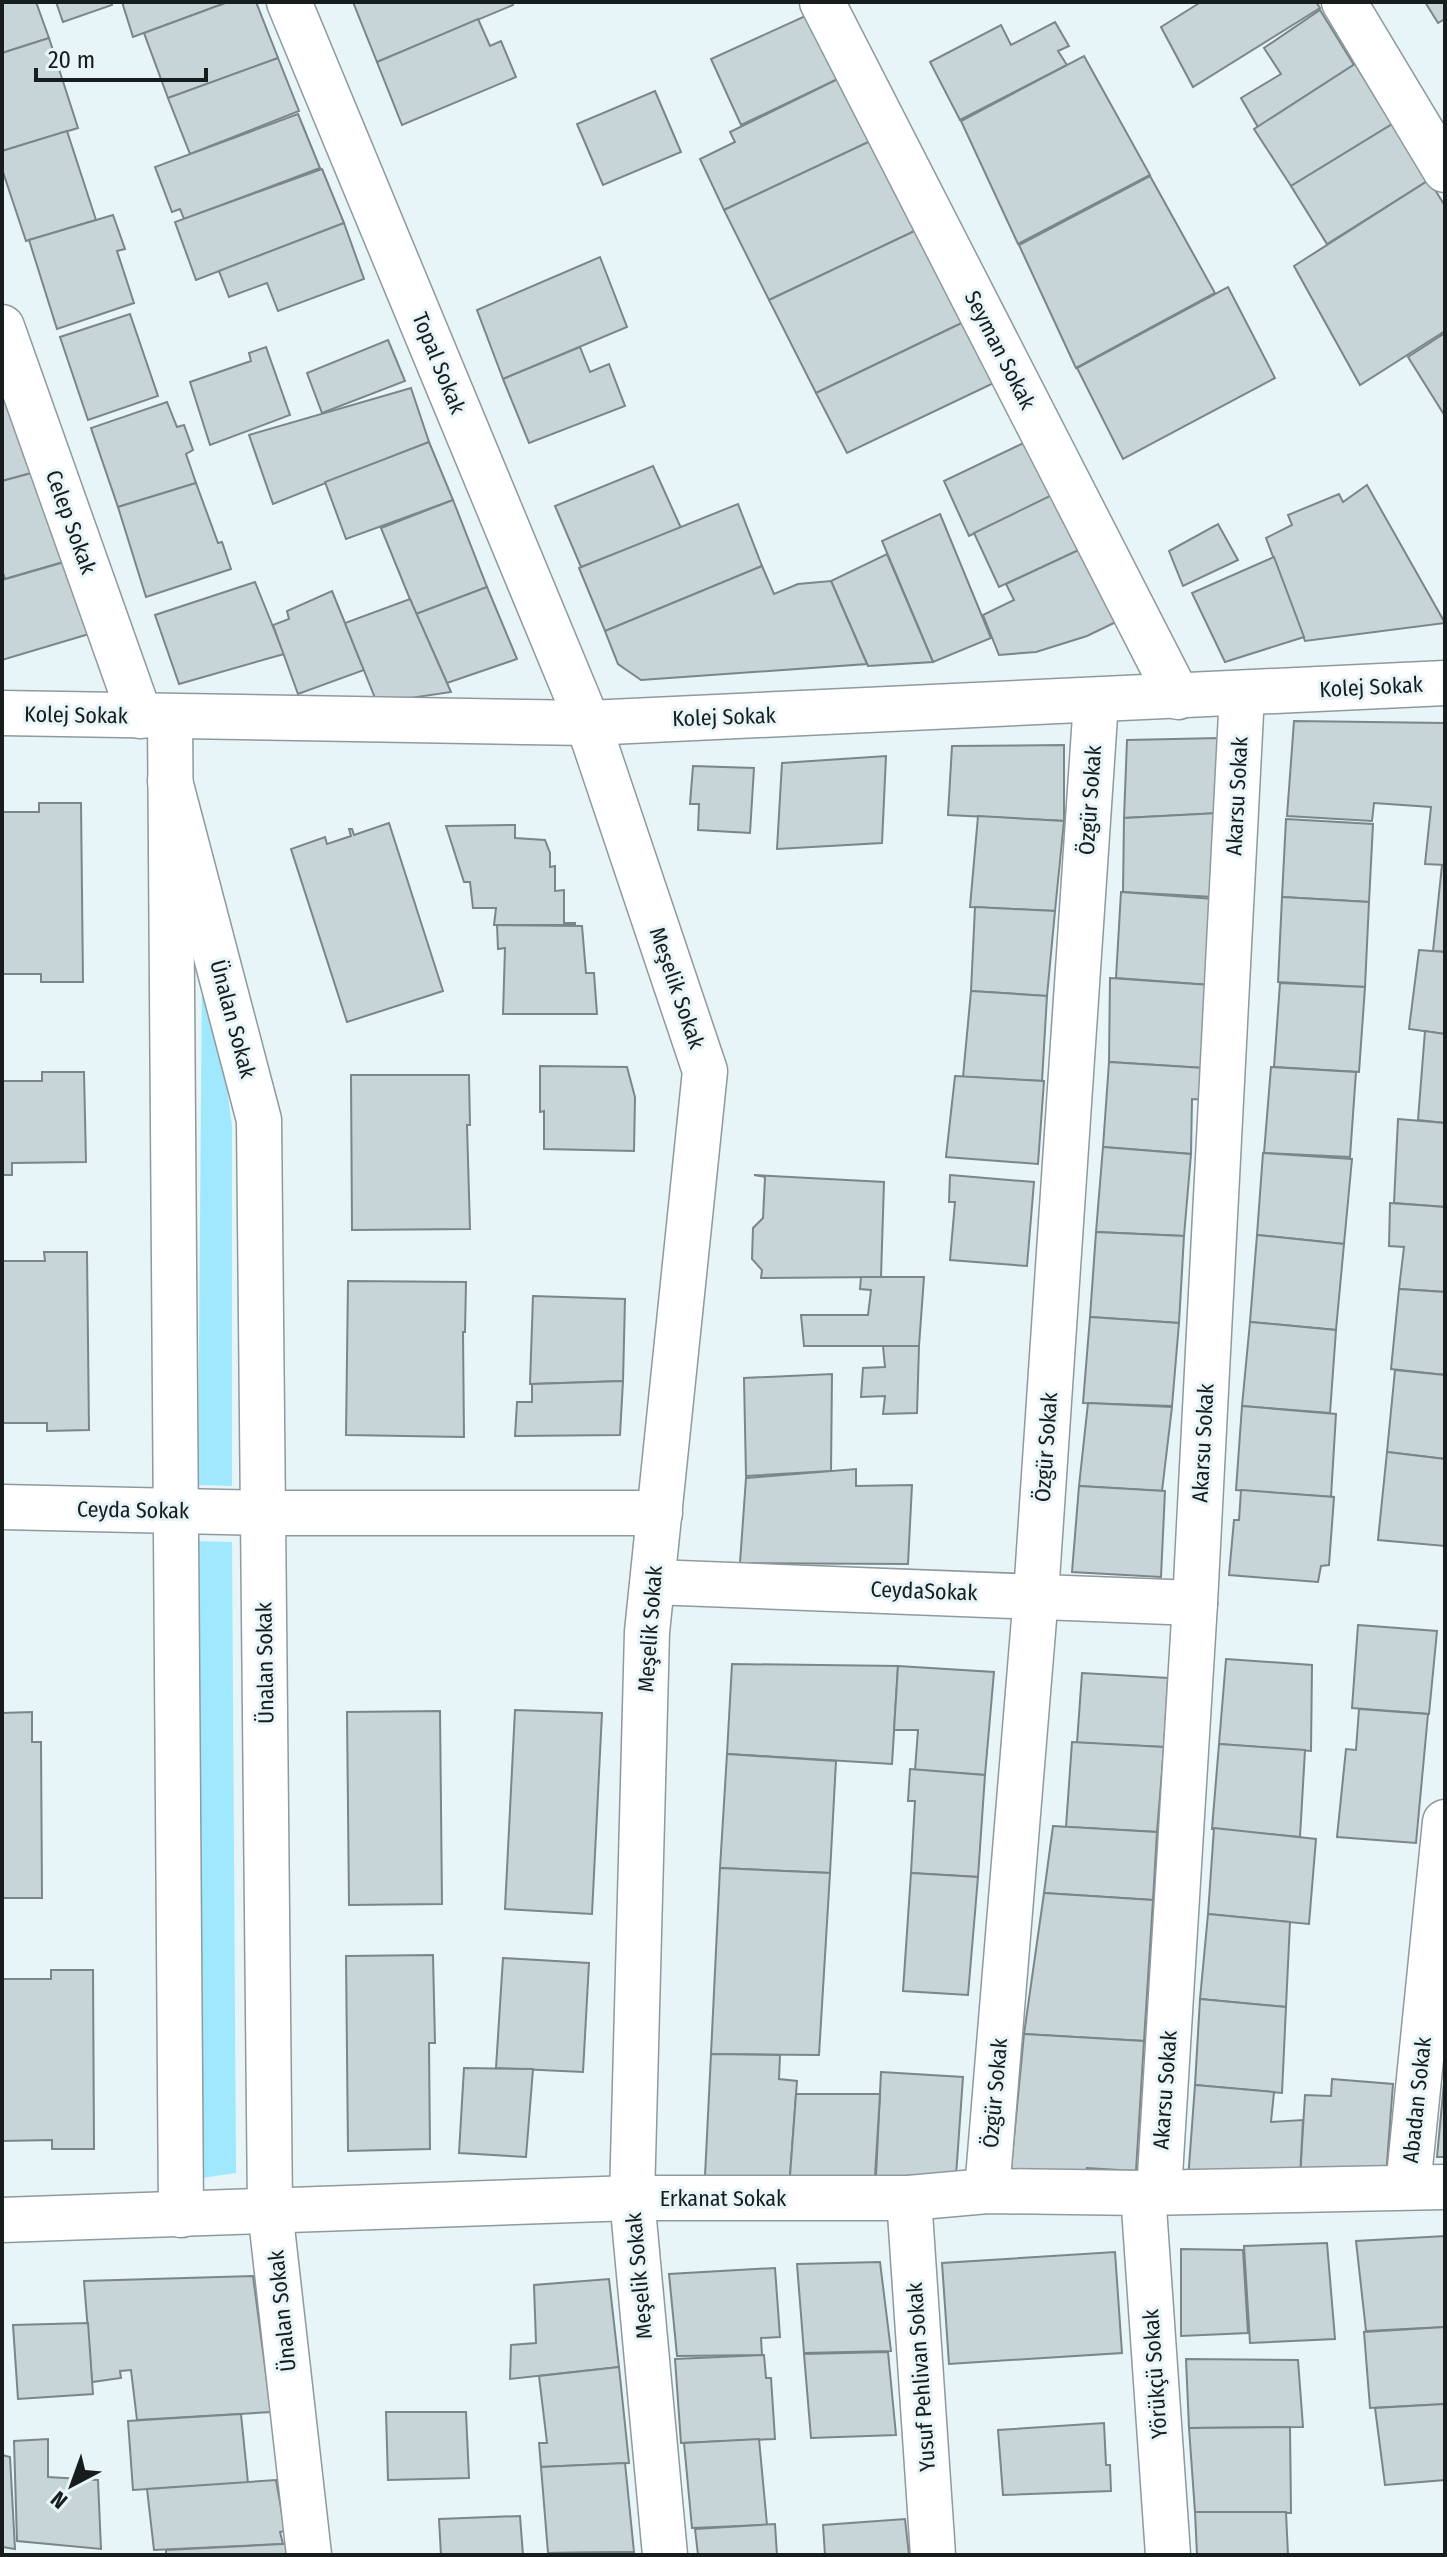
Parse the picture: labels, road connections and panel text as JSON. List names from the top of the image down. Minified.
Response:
{"streets":{"street":["Seyman Sokak","Topal Sokak","Celep Sokak","Kolej Sokak","Akarsu Sokak","Özgür Sokak","Meşelik Sokak","Ünalan Sokak","Ceyda Sokak","CeydaSokak","Abadan Sokak","Erkanat Sokak","Yörükçü Sokak","Yusuf Pehlivan Sokak"]},"crossings":[["Seyman Sokak","Kolej Sokak"],["Topal Sokak","Kolej Sokak"],["Topal Sokak","Meşelik Sokak"],["Celep Sokak","Kolej Sokak"],["Celep Sokak","Ünalan Sokak"],["Kolej Sokak","Akarsu Sokak"],["Kolej Sokak","Özgür Sokak"],["Kolej Sokak","Meşelik Sokak"],["Kolej Sokak","Ünalan Sokak"],["Akarsu Sokak","CeydaSokak"],["Akarsu Sokak","Erkanat Sokak"],["Akarsu Sokak","Yörükçü Sokak"],["Özgür Sokak","CeydaSokak"],["Özgür Sokak","Erkanat Sokak"],["Meşelik Sokak","Ceyda Sokak"],["Meşelik Sokak","CeydaSokak"],["Meşelik Sokak","Erkanat Sokak"],["Ünalan Sokak","Ceyda Sokak"],["Ünalan Sokak","Erkanat Sokak"],["Abadan Sokak","Erkanat Sokak"],["Erkanat Sokak","Yörükçü Sokak"],["Erkanat Sokak","Yusuf Pehlivan Sokak"]],"scale_bar":"20 m","north":"bottom left"}
